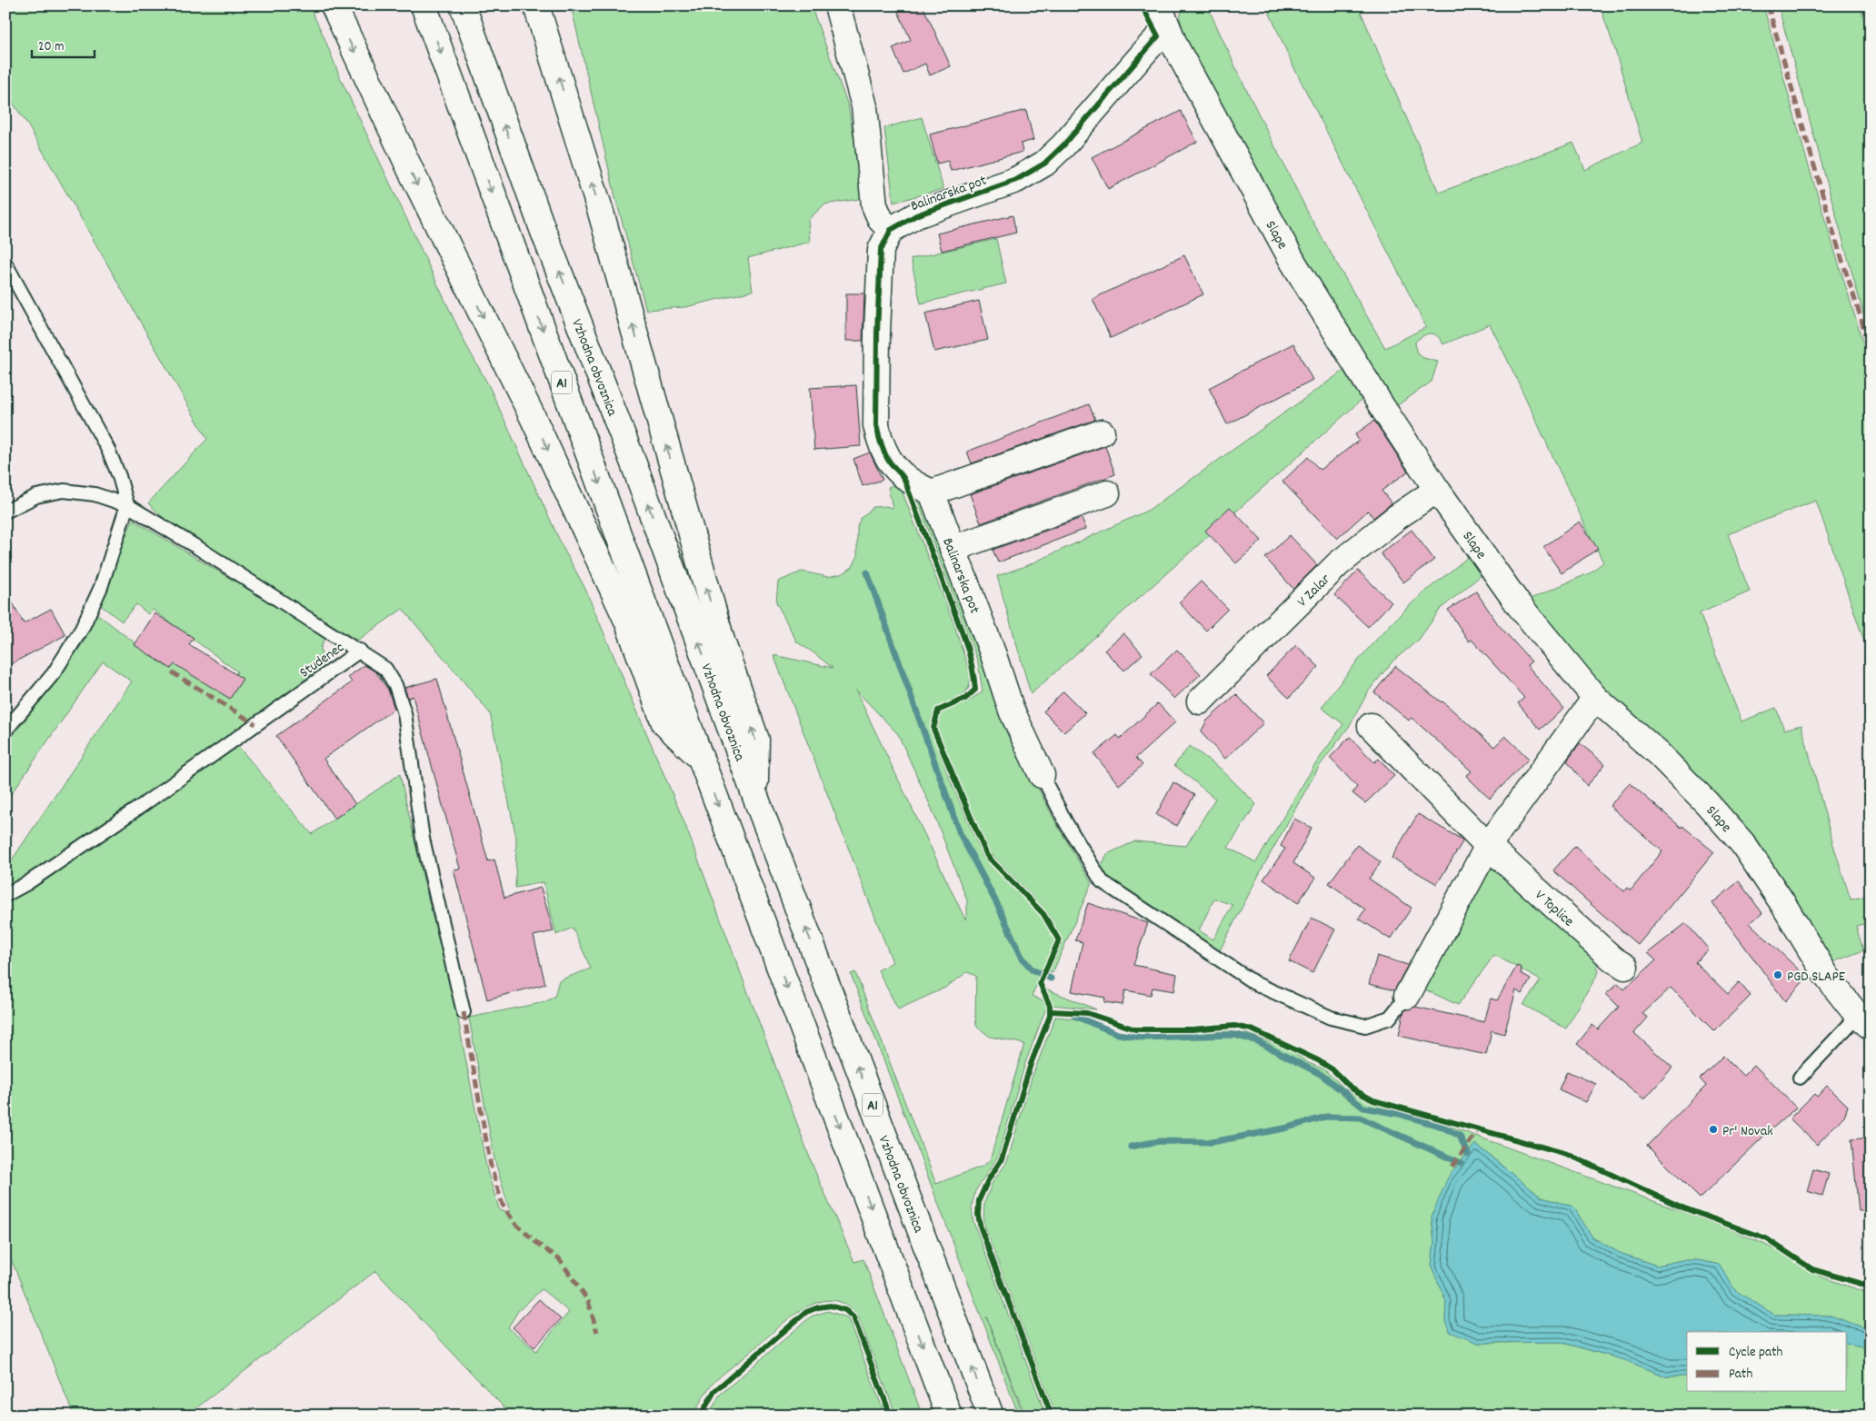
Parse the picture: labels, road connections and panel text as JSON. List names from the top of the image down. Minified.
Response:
{"streets":{"main road":["Balinarska pot","Slape","Vzhodna obvoznica","A1","V Zalar","V Toplice"],"lane":["Studenec"]},"crossings":[["Balinarska pot","Slape"],["Slape","V Zalar"]],"places":["PGD SLAPE","Pr' Novak"],"legend":["Cycle path","Path"],"scale_bar":"20 m"}
